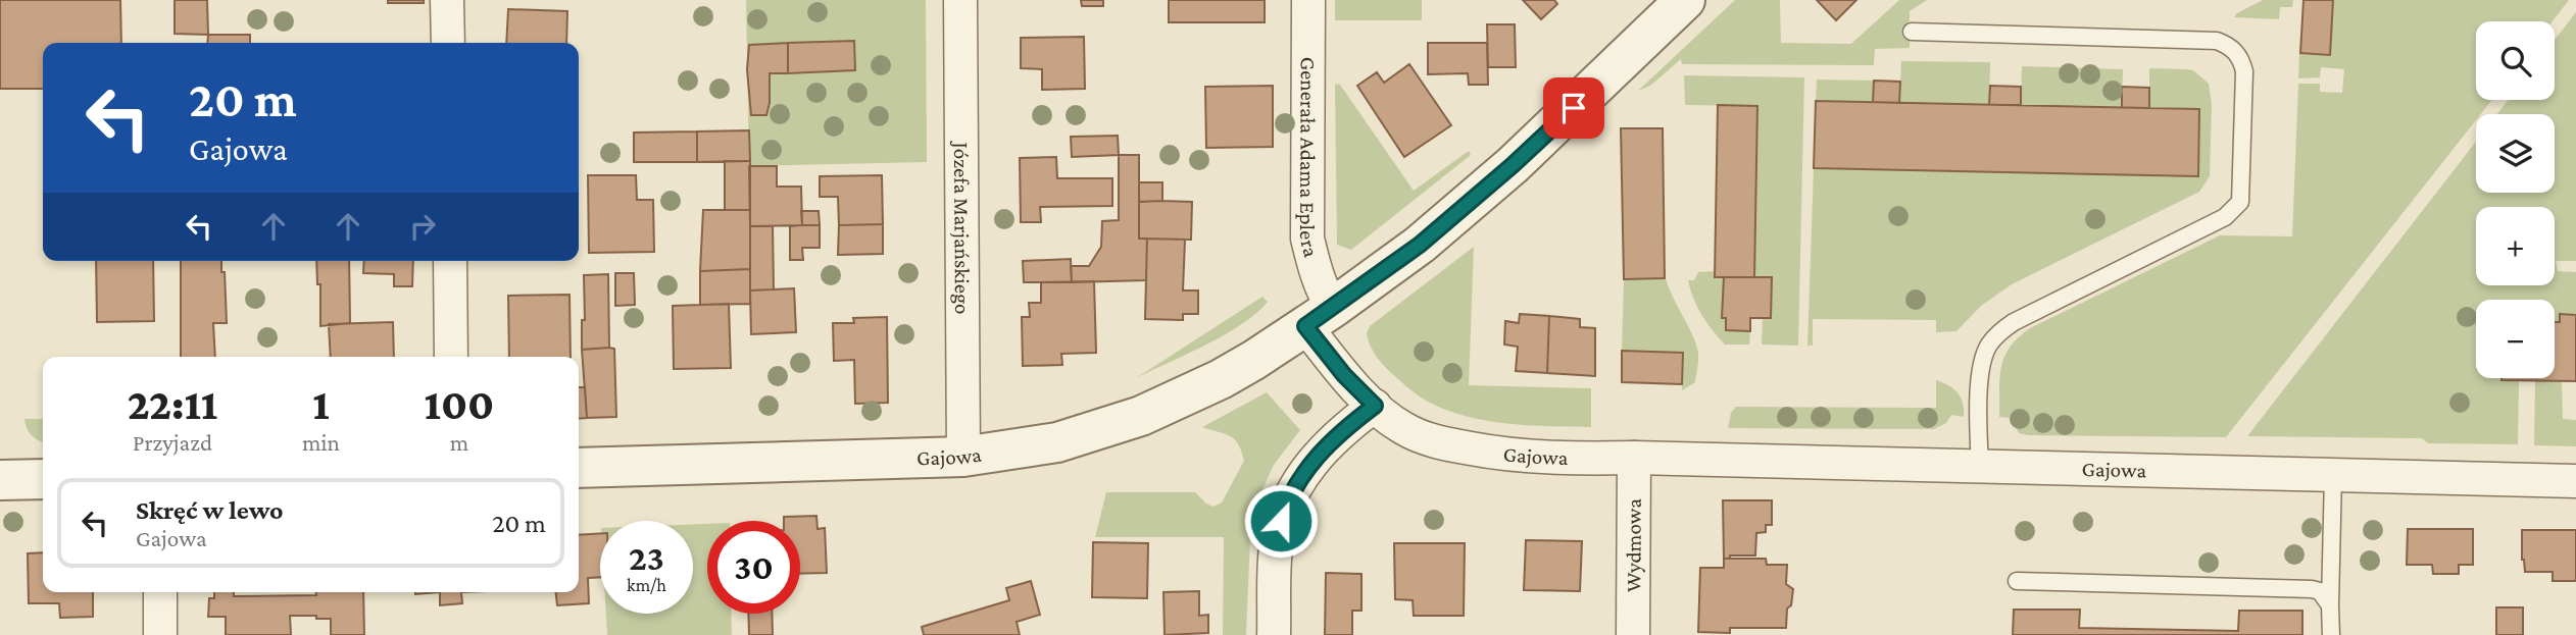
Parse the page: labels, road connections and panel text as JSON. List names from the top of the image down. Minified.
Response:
{"streets":{"street":["Generała Adama Eplera","Józefa Marjańskiego","Gajowa","Wydmowa"]},"crossings":[["Generała Adama Eplera","Gajowa"],["Józefa Marjańskiego","Gajowa"],["Gajowa","Wydmowa"]],"page":{"map_buttons":["+","−"],"turn":["20 m","Gajowa"],"eta":["22:11","Przyjazd","1","min","100","m"],"list":[{"name":"Skręć w lewo","note":"Gajowa","value":"20 m"}],"speed":"23 km/h","limit":"30"}}
